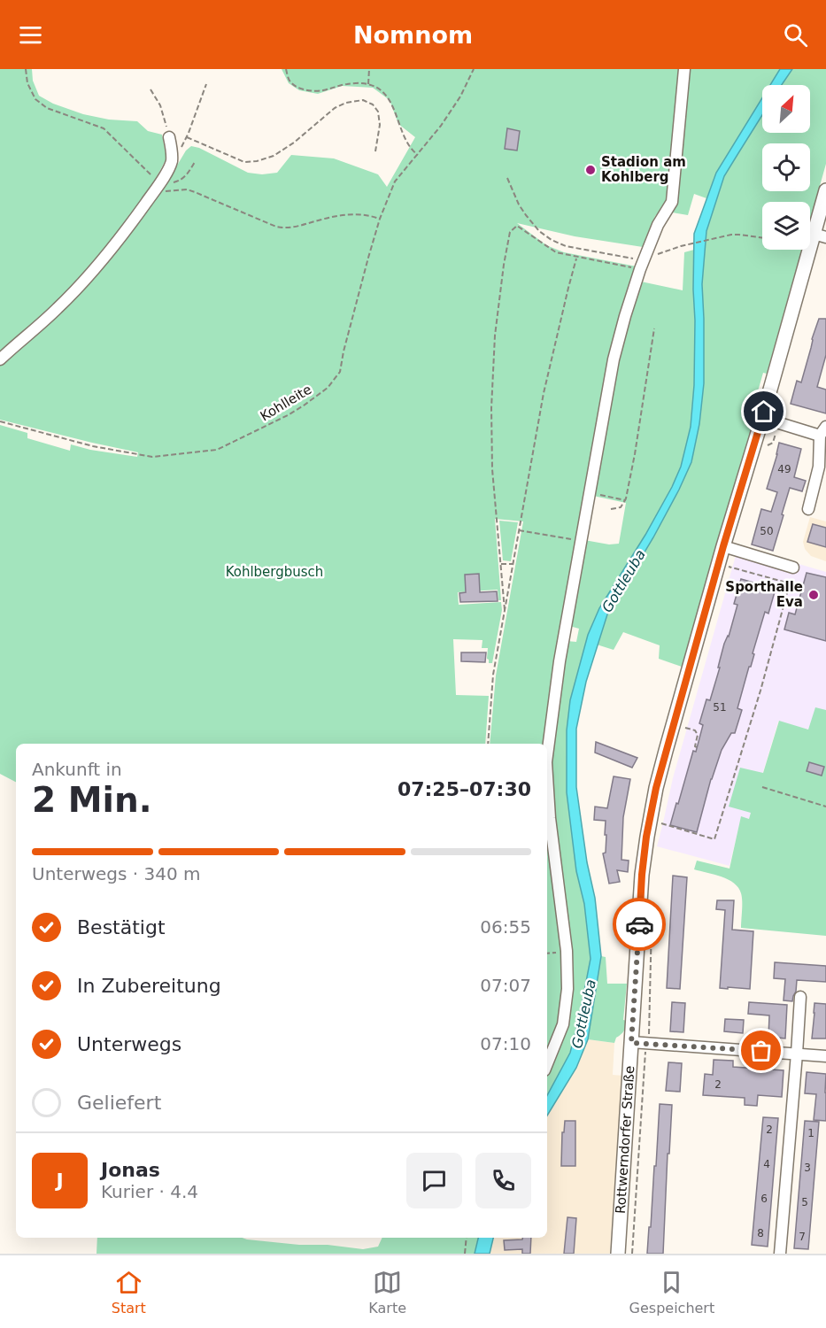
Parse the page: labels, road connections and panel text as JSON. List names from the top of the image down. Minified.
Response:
{"streets":{"main road":["Rottwerndorfer Straße"],"path":["Kohlleite"]},"water":["Gottleuba"],"parks":["Kohlbergbusch"],"places":["Stadion am Kohlberg","Sporthalle Eva"],"house_numbers":["49","50","51","2","2","1","4","3","6","5","8","7"],"north":"top right","page":{"header":"Nomnom","heading":["2 Min.","Ankunft in","07:25–07:30"],"panel":["Jonas","Kurier · 4.4"],"bar":"Unterwegs · 340 m","list":[["Bestätigt","06:55"],["In Zubereitung","07:07"],["Unterwegs","07:10"],"Geliefert"],"round":"J","tabs":["Start","Karte","Gespeichert"]}}
